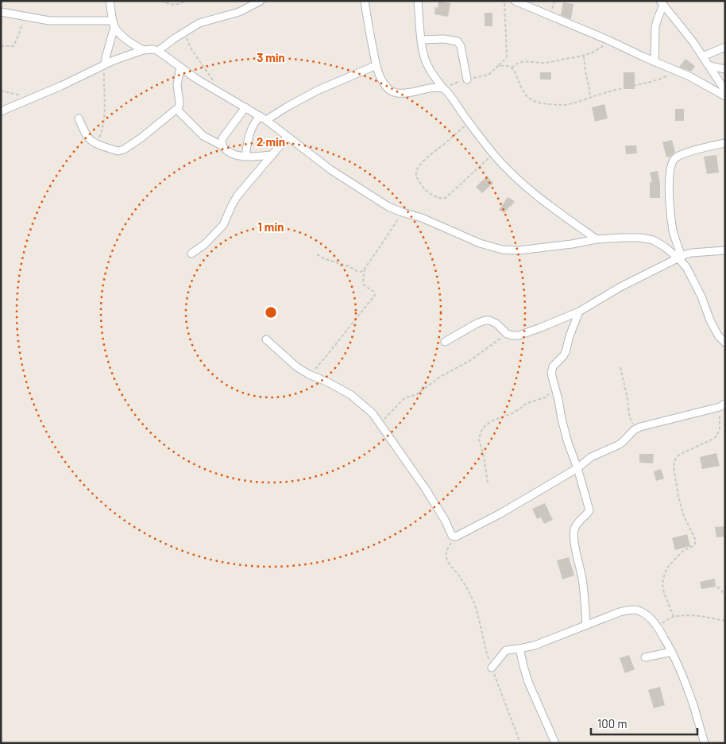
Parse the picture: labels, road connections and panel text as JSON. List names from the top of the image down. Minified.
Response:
{"scale_bar":"100 m","rings":["3 min","2 min","1 min"]}
